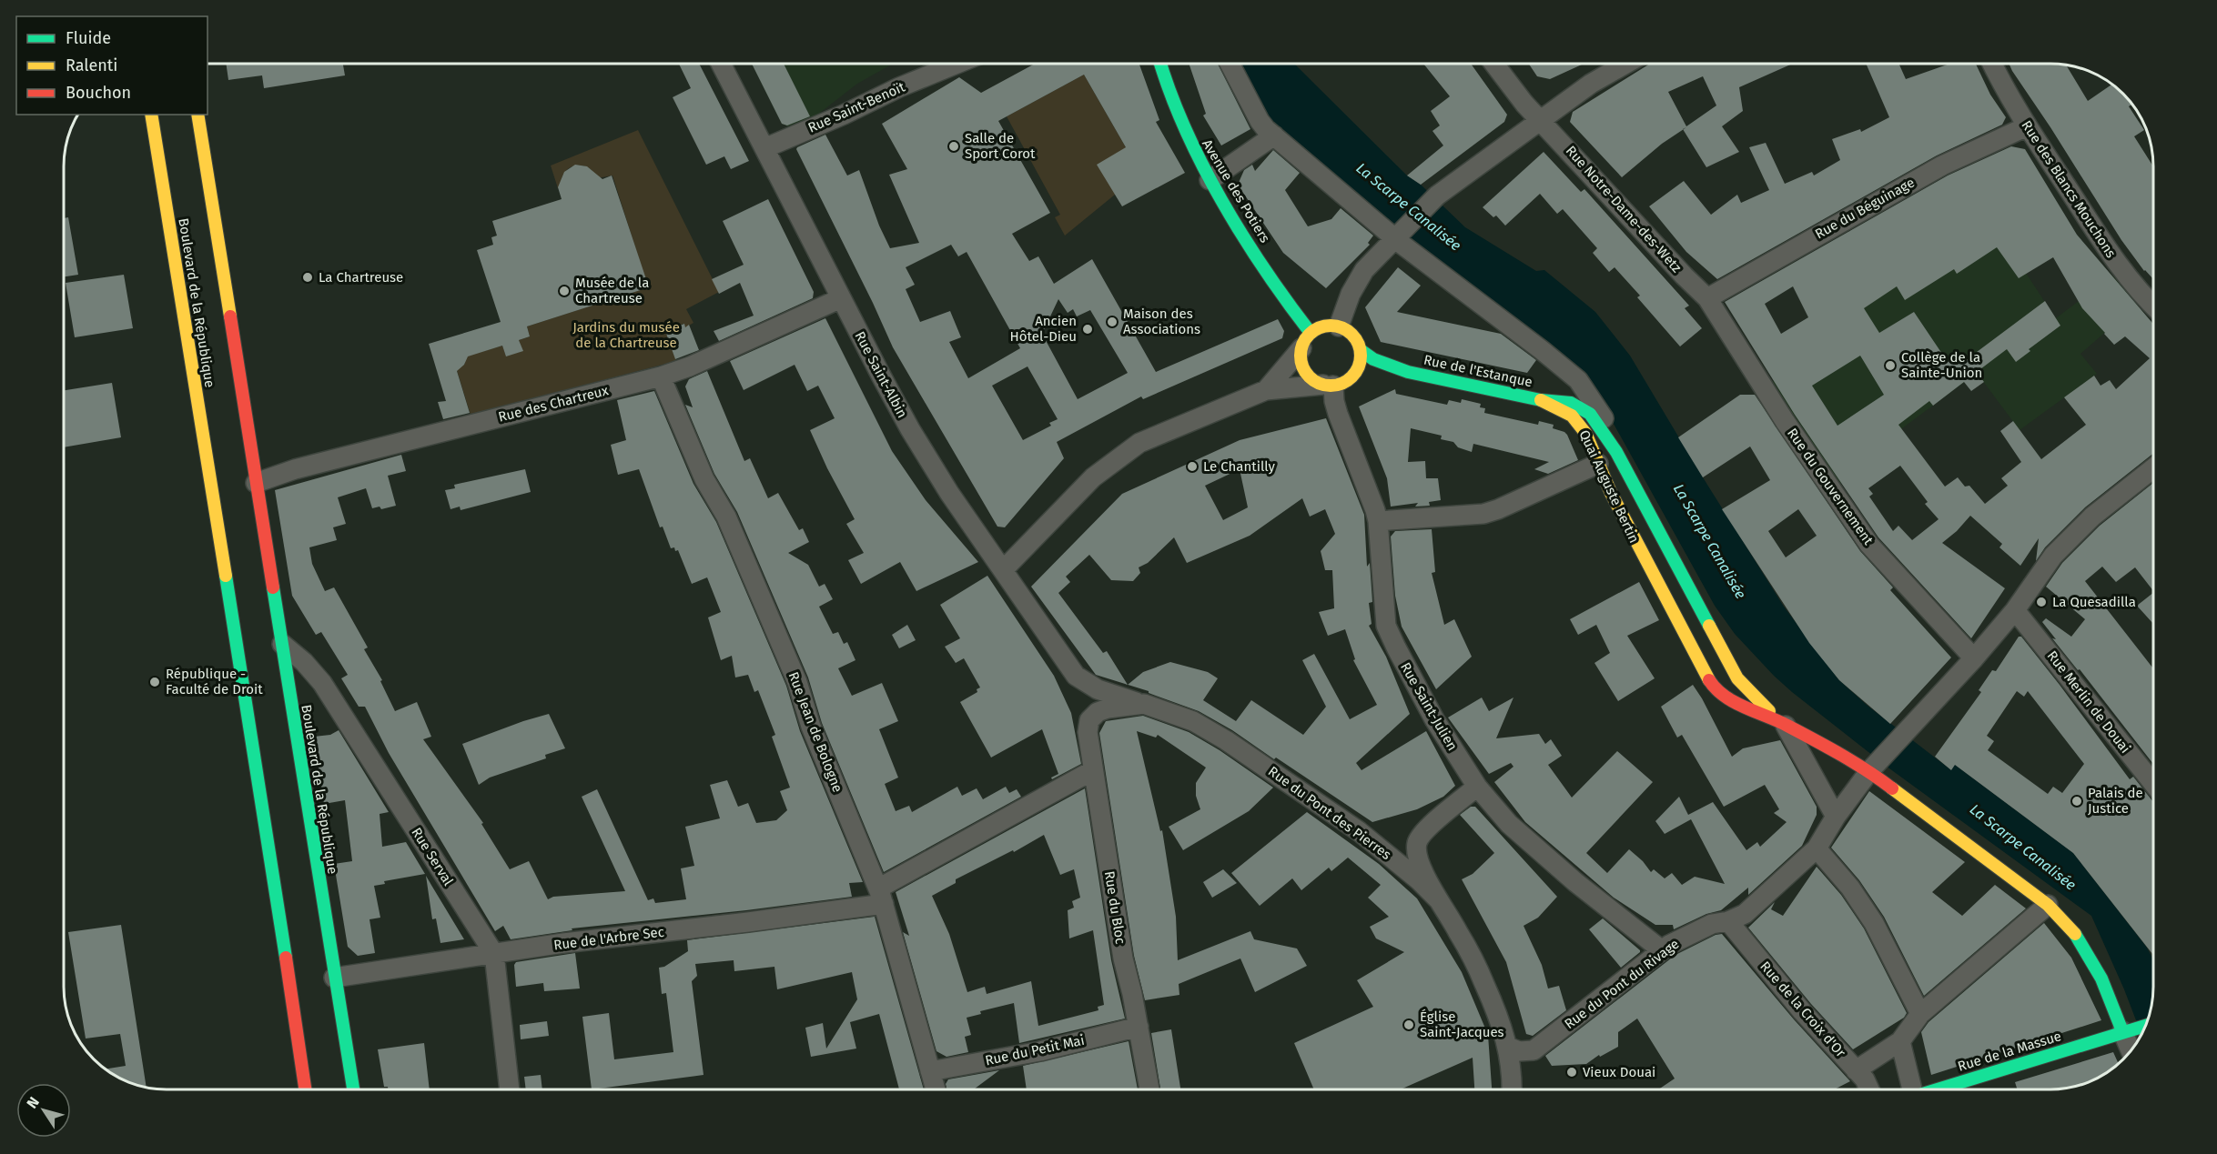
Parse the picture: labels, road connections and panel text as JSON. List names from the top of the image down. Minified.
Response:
{"streets":{"street":["Rue Saint-Benoït","Rue des Blancs Mouchons","Avenue des Potiers","Rue du Béguinage","Rue Notre-Dame-des-Wetz","Boulevard de la République","Rue de l'Estanque","Rue Saint-Albin","Rue des Chartreux","Quai Auguste Bertin","Rue du Gouvernement","Rue Merlin de Douai","Rue Saint-Julien","Rue Jean de Bologne","Rue du Pont des Pierres","Rue Serval","Rue du Bloc","Rue de l'Arbre Sec","Rue du Pont du Rivage","Rue de la Croix d'Or","Rue du Petit Mai","Rue de la Massue"]},"crossings":[["Rue Saint-Benoït","Rue Saint-Albin"],["Rue des Blancs Mouchons","Rue du Béguinage"],["Avenue des Potiers","Rue de l'Estanque"],["Avenue des Potiers","Rue Saint-Julien"],["Rue du Béguinage","Rue Notre-Dame-des-Wetz"],["Rue du Béguinage","Rue du Gouvernement"],["Rue Notre-Dame-des-Wetz","Rue du Gouvernement"],["Boulevard de la République","Rue des Chartreux"],["Boulevard de la République","Rue Serval"],["Boulevard de la République","Rue de l'Arbre Sec"],["Rue de l'Estanque","Quai Auguste Bertin"],["Rue de l'Estanque","Rue Saint-Julien"],["Rue Saint-Albin","Rue des Chartreux"],["Rue Saint-Albin","Rue du Pont des Pierres"],["Rue des Chartreux","Rue Jean de Bologne"],["Quai Auguste Bertin","Rue du Pont du Rivage"],["Quai Auguste Bertin","Rue de la Massue"],["Rue du Gouvernement","Rue du Pont du Rivage"],["Rue Merlin de Douai","Rue du Pont du Rivage"],["Rue Saint-Julien","Rue du Pont du Rivage"],["Rue Jean de Bologne","Rue de l'Arbre Sec"],["Rue Jean de Bologne","Rue du Petit Mai"],["Rue du Pont des Pierres","Rue du Bloc"],["Rue Serval","Rue de l'Arbre Sec"],["Rue du Bloc","Rue du Petit Mai"],["Rue du Pont du Rivage","Rue de la Croix d'Or"]],"water":["La Scarpe Canalisée"],"parks":["Jardins du musée de la Chartreuse"],"places":["Salle de Sport Corot","La Chartreuse","Musée de la Chartreuse","Maison des Associations","Ancien Hôtel-Dieu","Collège de la Sainte-Union","Le Chantilly","La Quesadilla","République - Faculté de Droit","Palais de Justice","Église Saint-Jacques","Vieux Douai"],"legend":["Fluide","Ralenti","Bouchon"],"north":"top left"}
